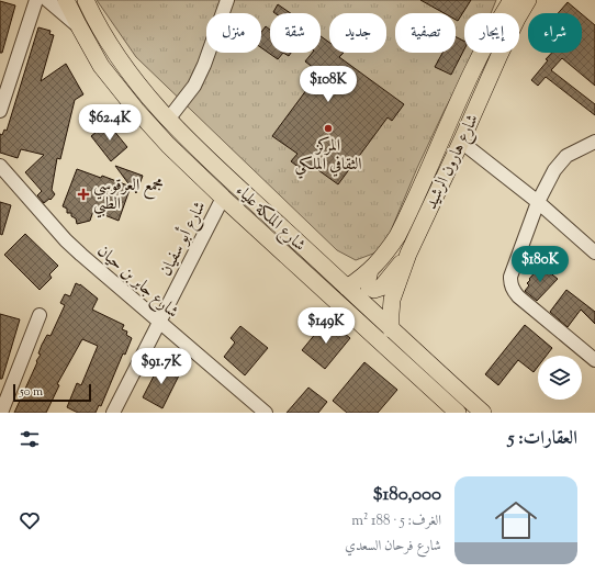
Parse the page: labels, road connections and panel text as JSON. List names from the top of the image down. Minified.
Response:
{"streets":{"main road":["شارع هارون الرشيد","شارع الملكة علياء"],"street":["شارع أبو سفيان","شارع جابر بن حيان"]},"crossings":[["شارع هارون الرشيد","شارع الملكة علياء"],["شارع الملكة علياء","شارع أبو سفيان"],["شارع أبو سفيان","شارع جابر بن حيان"]],"places":{"other":["المركز الثقافي الملكي"],"health":["مجمع العرقوسي الطبي"]},"scale_bar":"50 m","page":{"chip":["شراء","إيجار","تصفية","جديد","شقة","منزل"],"price":["$108K","$62.4K","$180K","$149K","$91.7K"],"scale":"50 m","heading":"العقارات: 5","list":[{"name":"$180,000","note":"الغرف: 5 · 188 m² · شارع فرحان السعدي"}]}}
